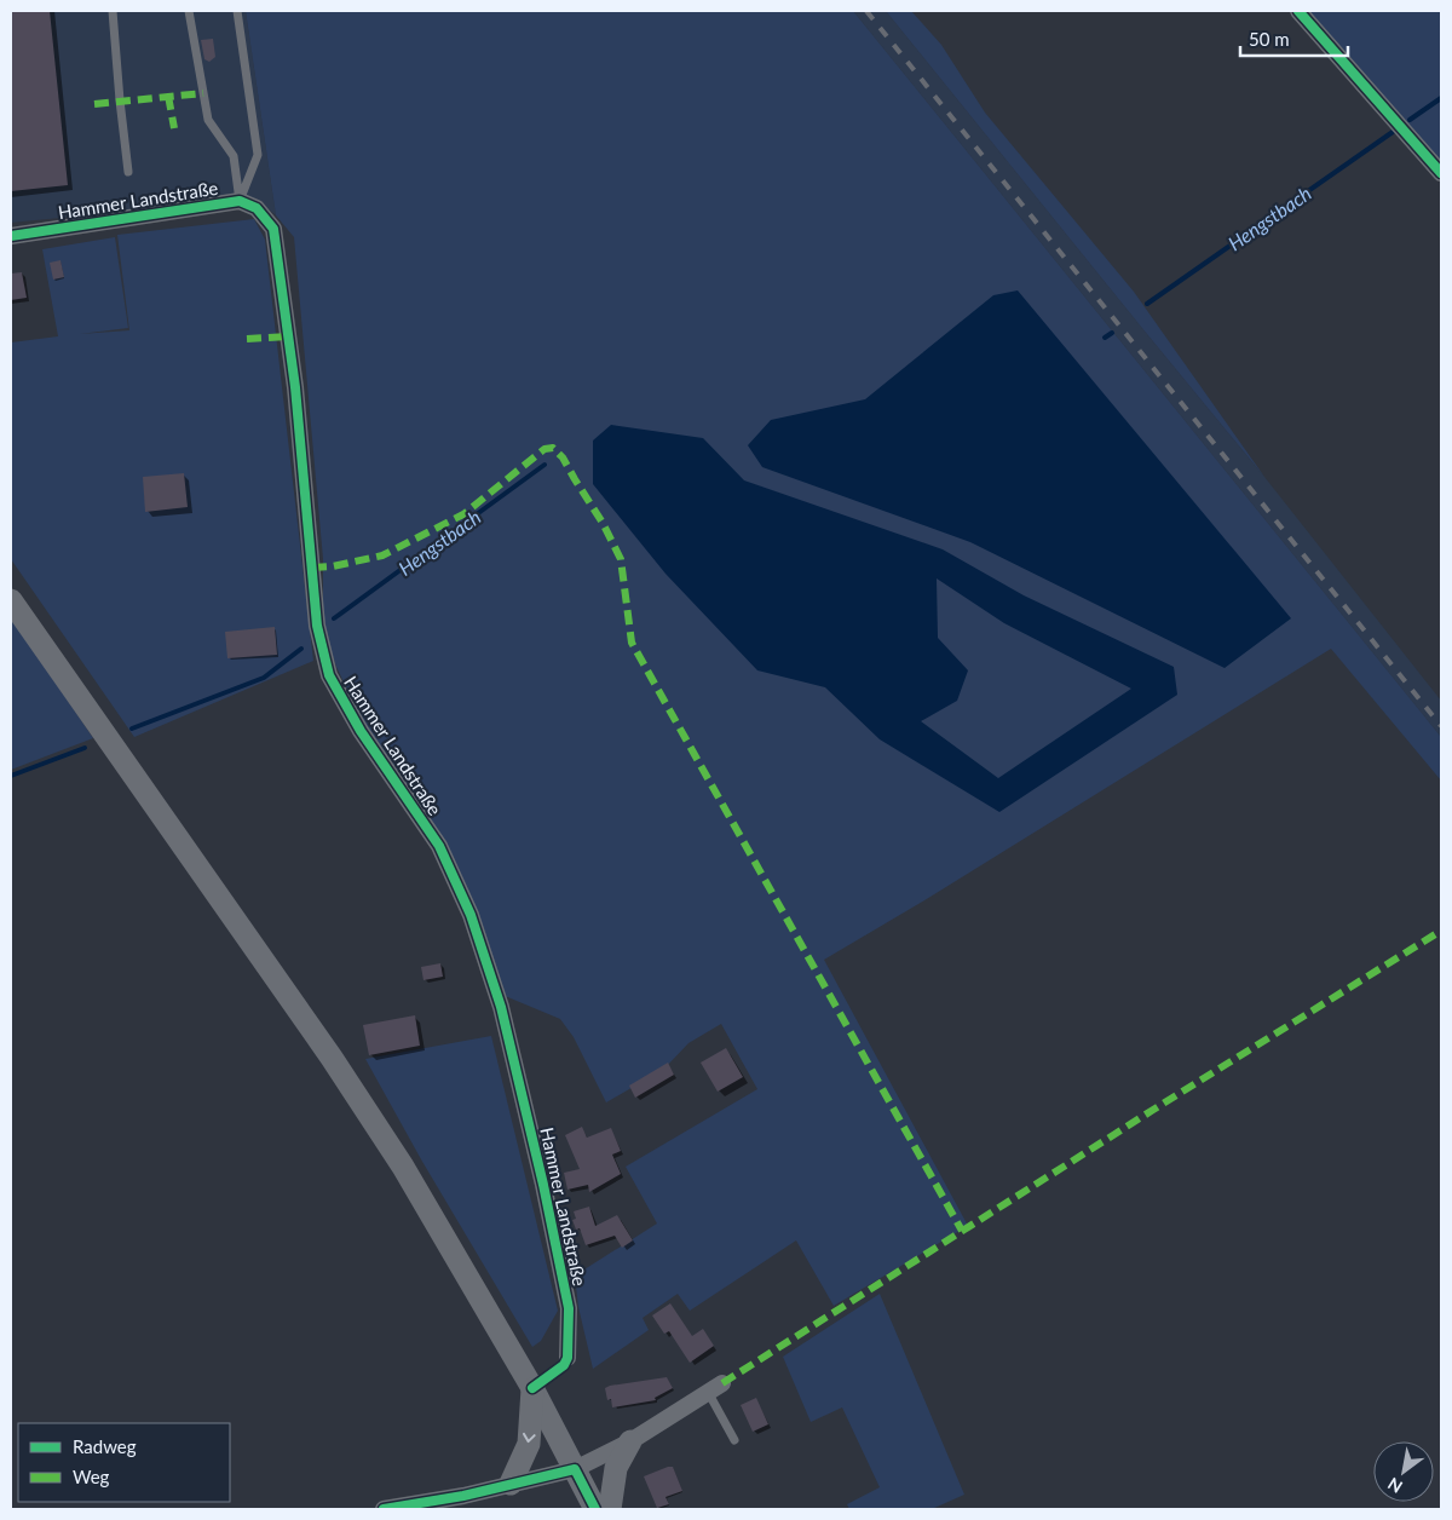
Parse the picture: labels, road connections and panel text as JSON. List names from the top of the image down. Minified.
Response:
{"streets":{"street":["Hammer Landstraße"]},"water":["Hengstbach"],"legend":["Radweg","Weg"],"scale_bar":"50 m","north":"bottom left"}
